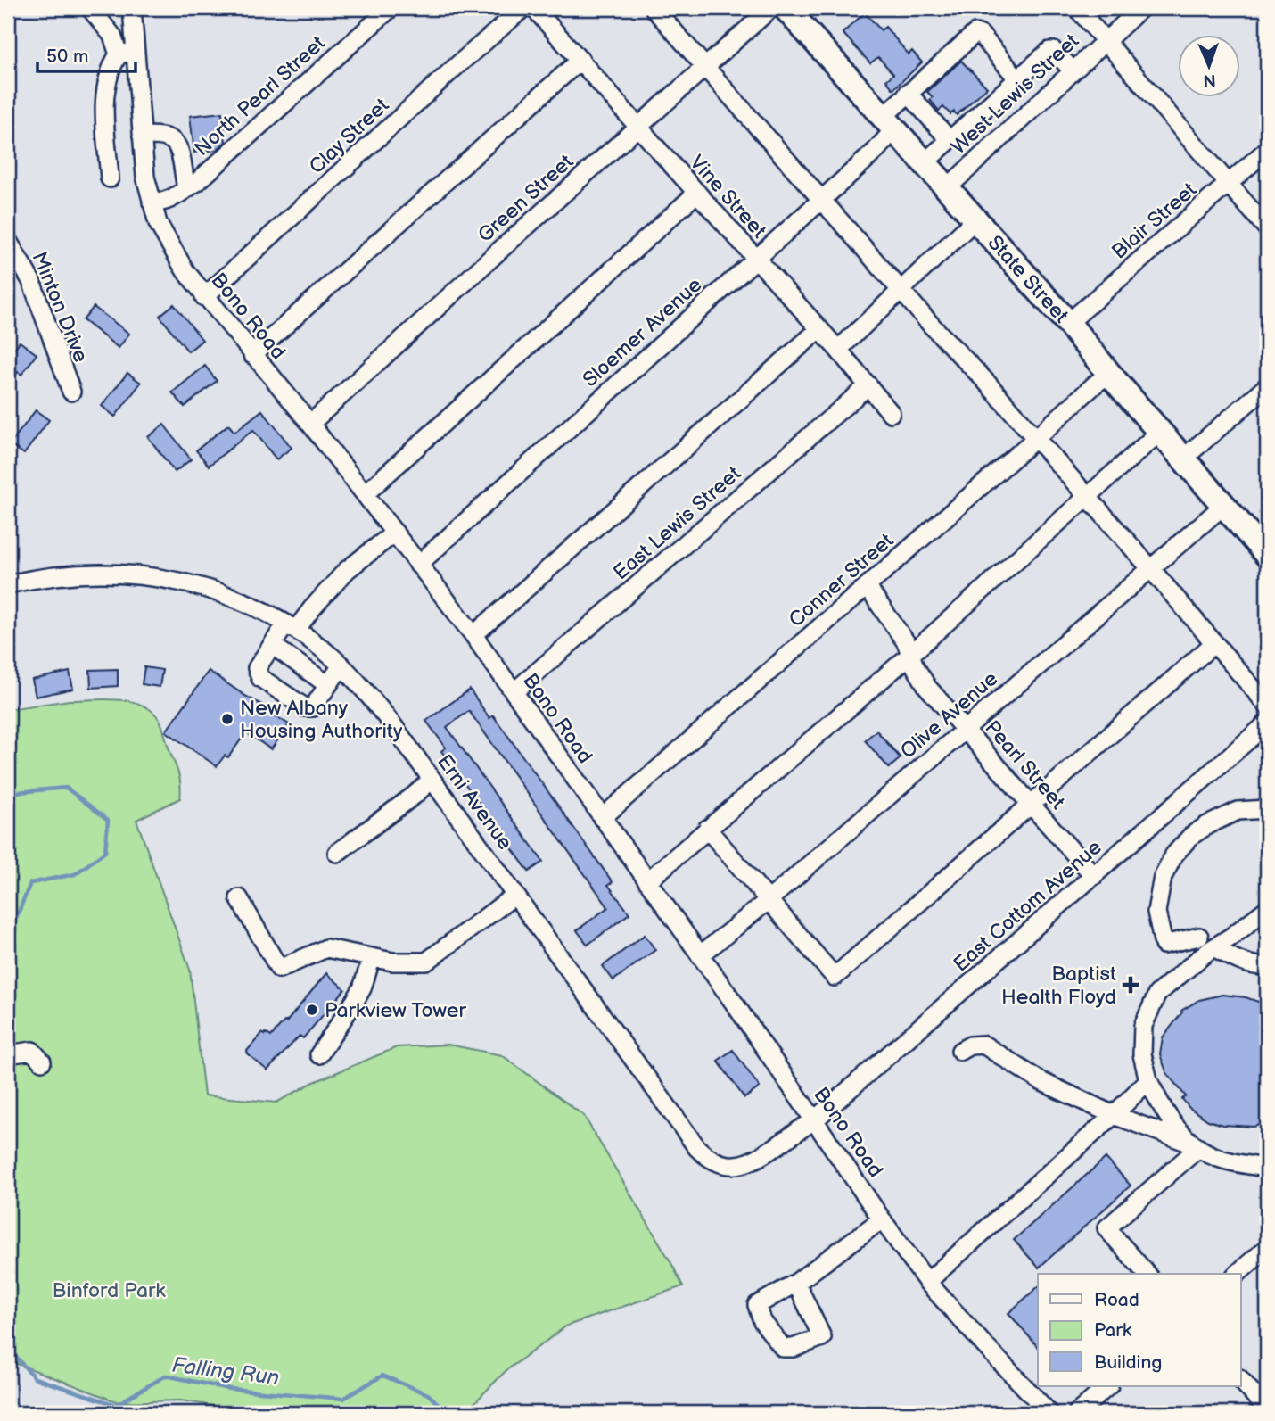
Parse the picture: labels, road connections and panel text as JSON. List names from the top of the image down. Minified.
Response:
{"streets":{"main road":["State Street"],"street":["West Lewis Street","North Pearl Street","Clay Street","Vine Street","Green Street","Blair Street","Minton Drive","Bono Road","Sloemer Avenue","East Lewis Street","Conner Street","Olive Avenue","Pearl Street","Erni Avenue","East Cottom Avenue"]},"crossings":[["West Lewis Street","State Street"],["North Pearl Street","Bono Road"],["Clay Street","Bono Road"],["Vine Street","Green Street"],["Vine Street","Sloemer Avenue"],["Vine Street","East Lewis Street"],["Green Street","Bono Road"],["Blair Street","State Street"],["State Street","Sloemer Avenue"],["State Street","Conner Street"],["State Street","Olive Avenue"],["Bono Road","Sloemer Avenue"],["Bono Road","East Lewis Street"],["Bono Road","Conner Street"],["Bono Road","Olive Avenue"],["Bono Road","Erni Avenue"],["Bono Road","East Cottom Avenue"],["Conner Street","Pearl Street"],["Olive Avenue","Pearl Street"],["Pearl Street","East Cottom Avenue"],["Erni Avenue","East Cottom Avenue"]],"water":["Falling Run"],"parks":["Binford Park"],"places":{"other":["New Albany Housing Authority","Parkview Tower"],"health":["Baptist Health Floyd"]},"legend":["Road","Park","Building"],"scale_bar":"50 m","north":"bottom"}
